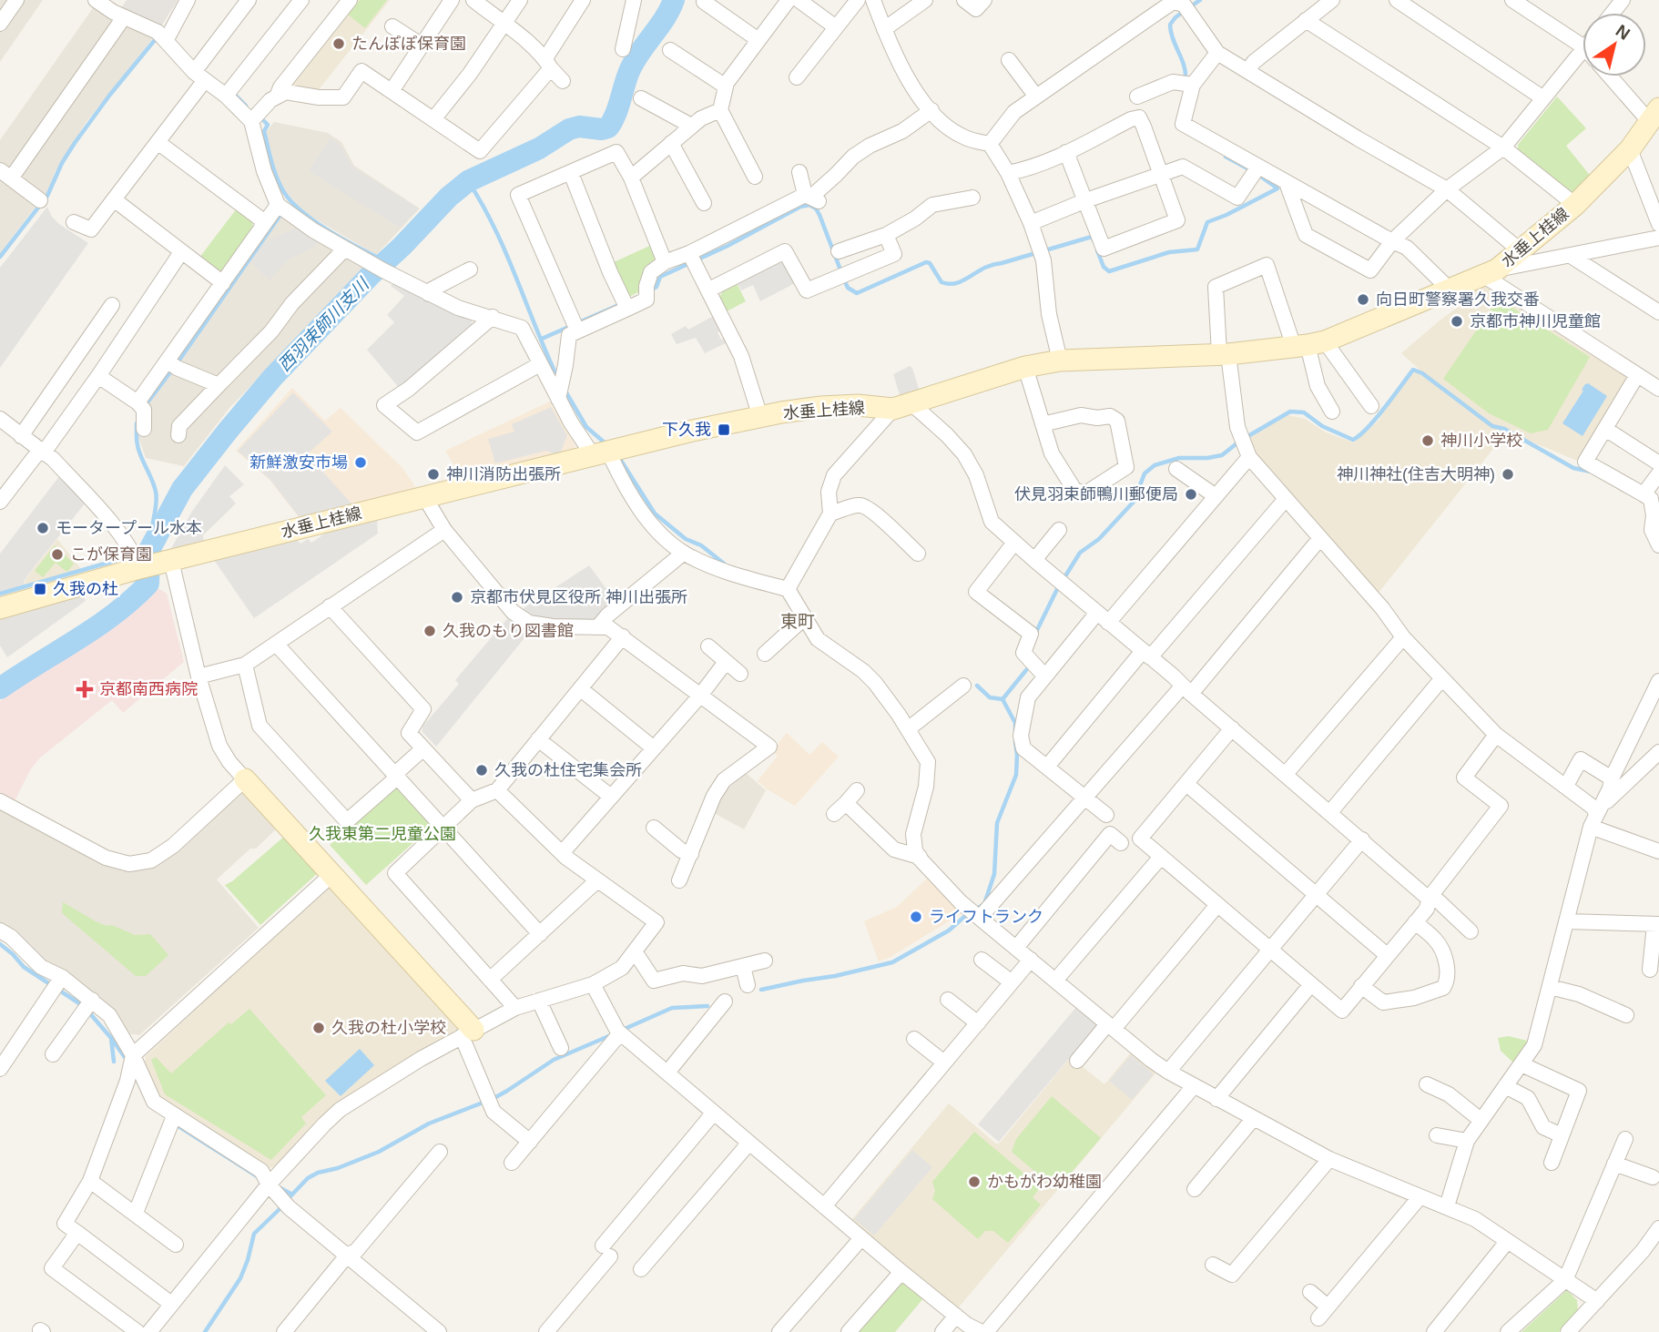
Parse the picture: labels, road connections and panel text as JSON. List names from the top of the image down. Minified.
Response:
{"streets":{"main road":["水垂上桂線"]},"districts":["東町"],"water":["西羽束師川支川"],"parks":["久我東第二児童公園"],"places":{"other":["たんぽぽ保育園","向日町警察署久我交番","京都市神川児童館","神川小学校","新鮮激安市場","神川消防出張所","神川神社(住吉大明神)","伏見羽束師鴨川郵便局","モータープール水本","こが保育園","京都市伏見区役所 神川出張所","久我のもり図書館","久我の杜住宅集会所","ライフトランク","久我の杜小学校","かもがわ幼稚園"],"transit":["下久我","久我の杜"],"health":["京都南西病院"]},"north":"top right"}
